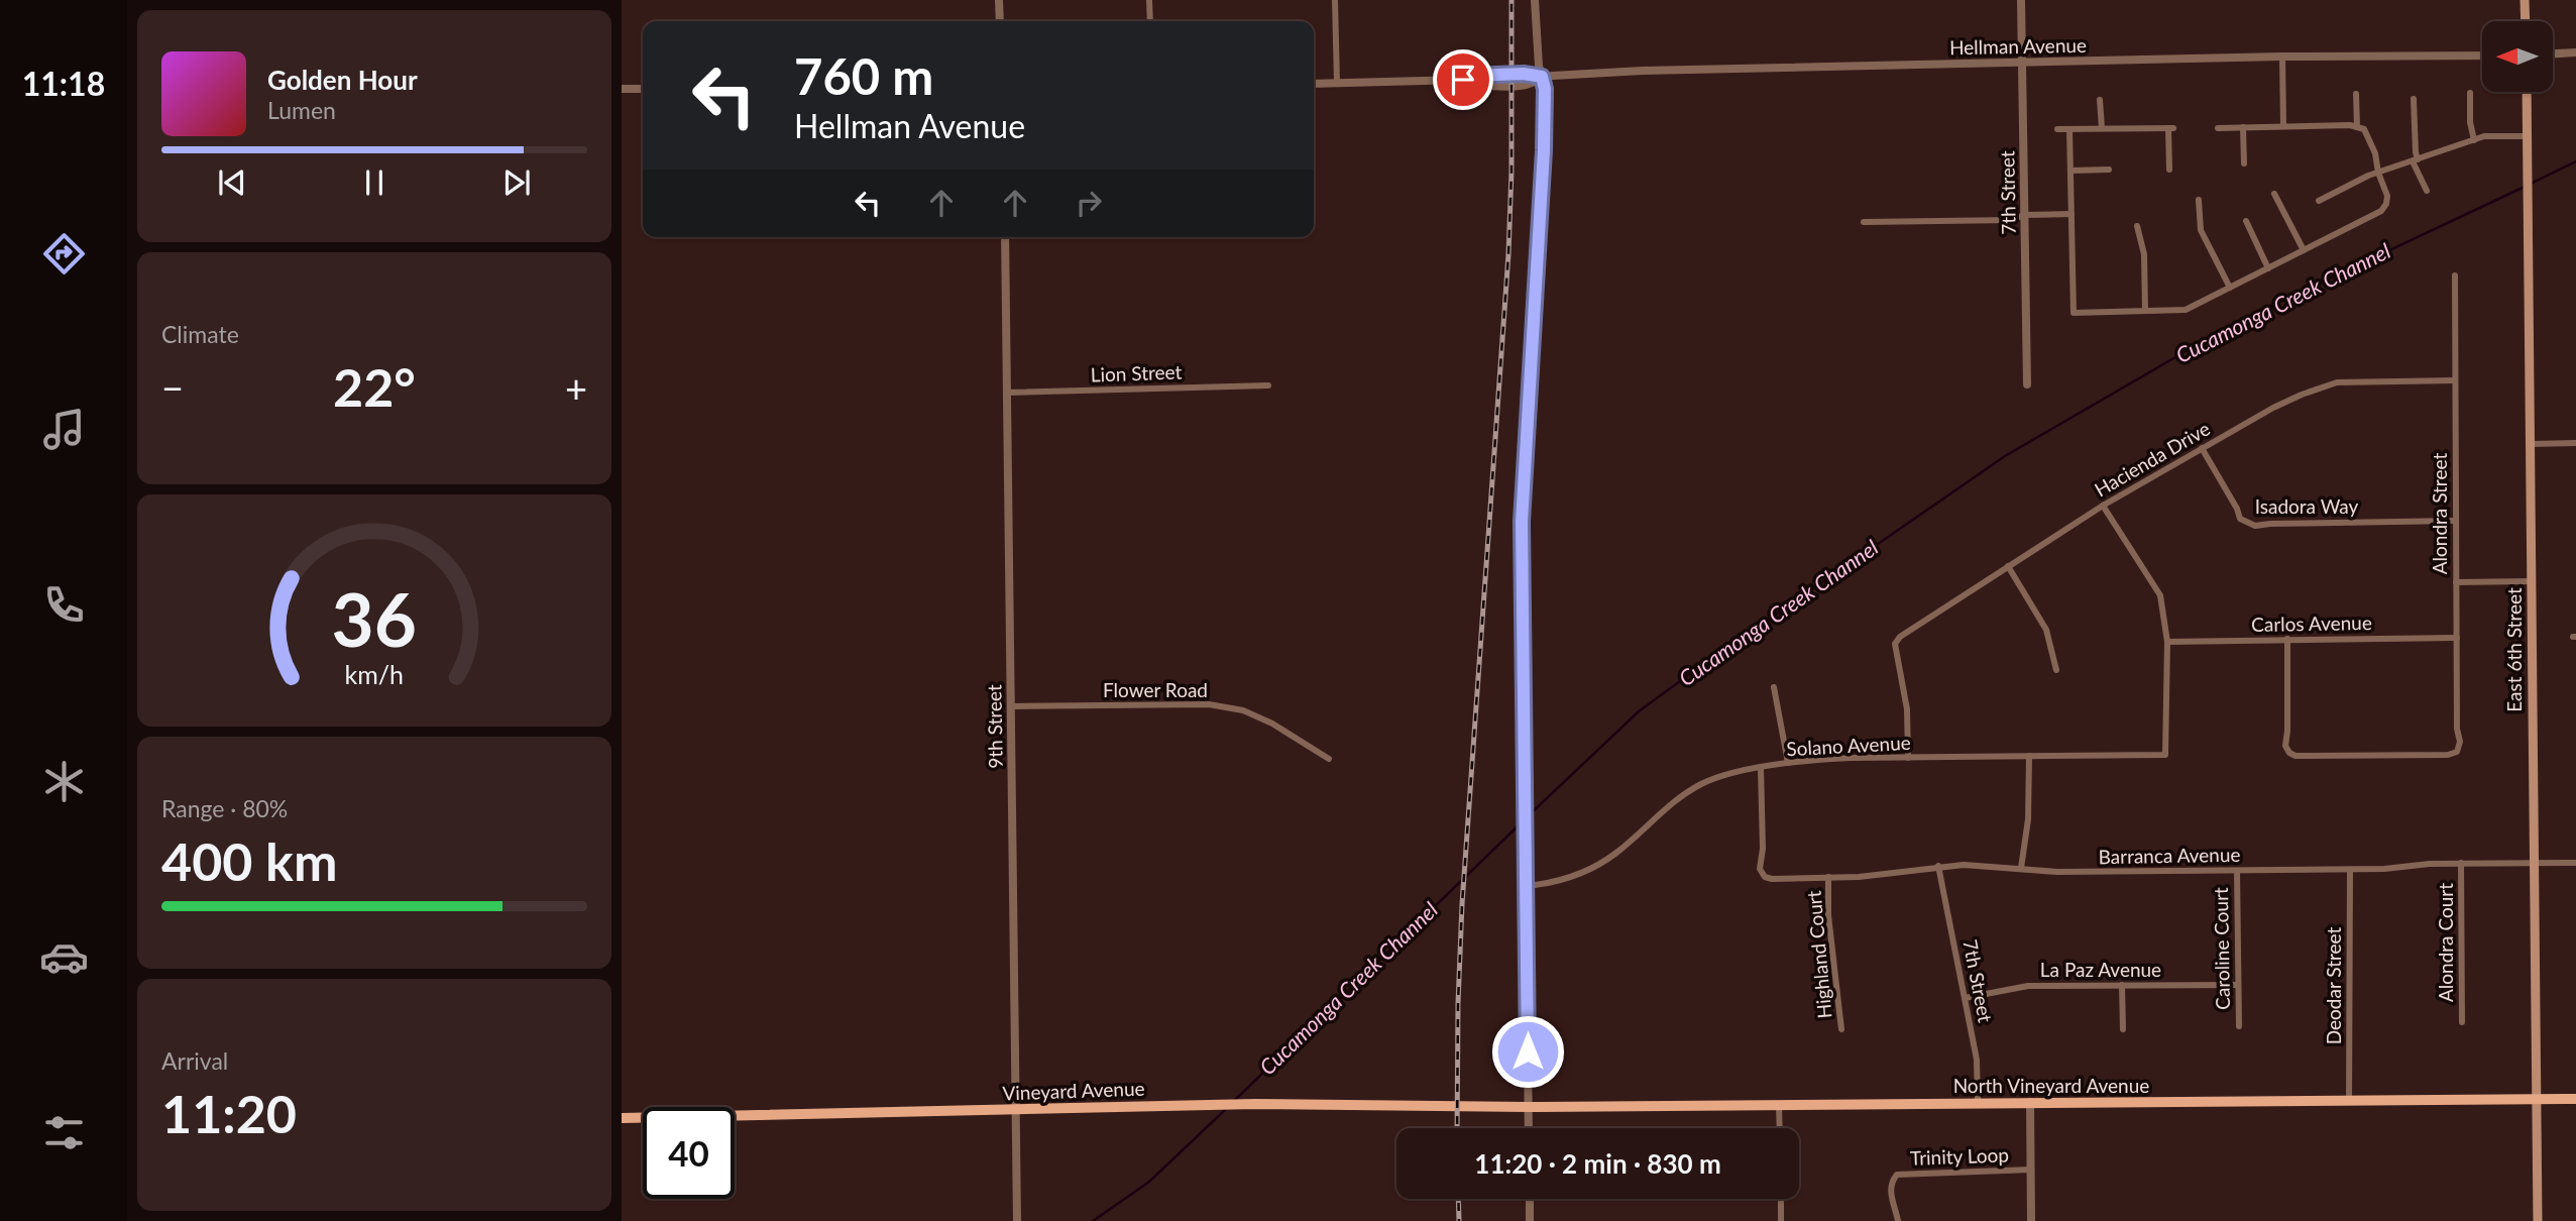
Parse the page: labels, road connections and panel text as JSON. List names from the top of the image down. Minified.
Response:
{"streets":{"main road":["East 6th Street","North Vineyard Avenue","Vineyard Avenue"],"street":["Hellman Avenue","7th Street","Lion Street","Hacienda Drive","Isadora Way","Alondra Street","Carlos Avenue","Flower Road","9th Street","Solano Avenue","Barranca Avenue","Alondra Court","Caroline Court","Highland Court","La Paz Avenue","Deodar Street","Trinity Loop"]},"crossings":[["Hellman Avenue","7th Street"],["7th Street","Barranca Avenue"],["7th Street","La Paz Avenue"],["7th Street","North Vineyard Avenue"],["Lion Street","9th Street"],["Hacienda Drive","Isadora Way"],["Hacienda Drive","Alondra Street"],["Hacienda Drive","Solano Avenue"],["Isadora Way","Alondra Street"],["Alondra Street","Carlos Avenue"],["Carlos Avenue","Solano Avenue"],["East 6th Street","Barranca Avenue"],["East 6th Street","North Vineyard Avenue"],["Flower Road","9th Street"],["9th Street","Vineyard Avenue"],["Solano Avenue","Barranca Avenue"],["Barranca Avenue","Alondra Court"],["Barranca Avenue","Caroline Court"],["Barranca Avenue","Highland Court"],["Barranca Avenue","Deodar Street"],["Caroline Court","La Paz Avenue"],["Deodar Street","North Vineyard Avenue"],["North Vineyard Avenue","Vineyard Avenue"]],"water":["Cucamonga Creek Channel"],"north":"left","page":{"tabs":"11:18","turn":["760 m","Hellman Avenue"],"song":["Golden Hour","Lumen"],"tile":["Climate",["Range · 80%","400 km"],["Arrival","11:20"]],"heat":["−","22°","+"],"limit":"40","trip":"11:20 · 2 min · 830 m","gauge":["36","km/h"]}}
